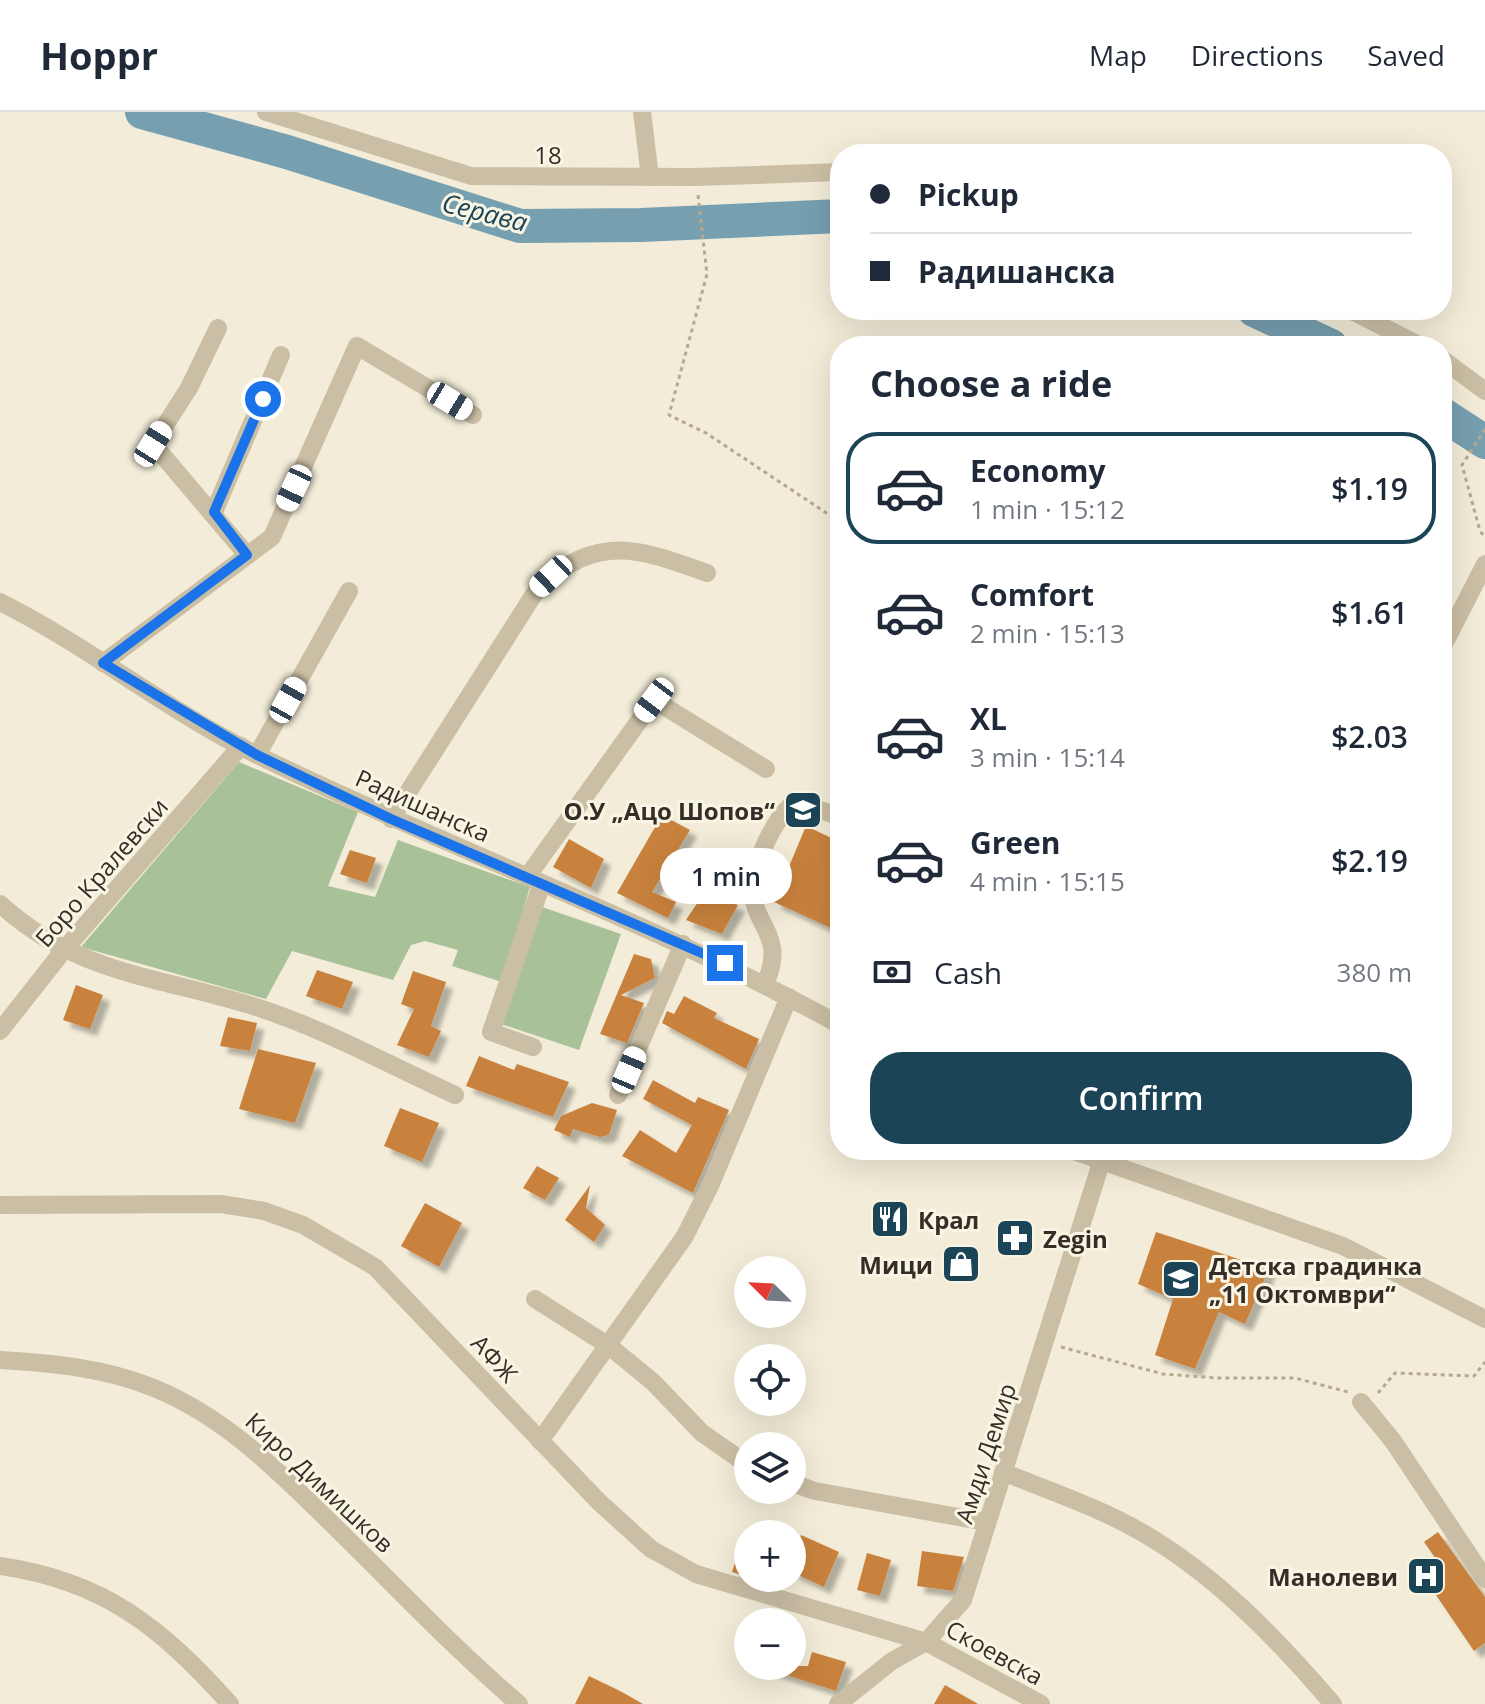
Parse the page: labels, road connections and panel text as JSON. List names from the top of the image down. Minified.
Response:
{"streets":{"street":["18","Радишанска","Боро Кралевски","АФЖ","Амди Демир","Киро Димишков","Скоевска"]},"crossings":[["Радишанска","Боро Кралевски"],["АФЖ","Амди Демир"],["АФЖ","Скоевска"],["Амди Демир","Скоевска"]],"water":["Серава"],"places":{"school or university":["О.У „Ацо Шопов“","Детска градинка „11 Октомври“"],"restaurant":["Крал"],"pharmacy":["Zegin"],"shop":["Мици"],"hospital":["Манолеви"]},"north":"top left","page":{"header":"Hoppr","nav":["Map","Directions","Saved"],"banner":["Pickup","Радишанска"],"heading":"Choose a ride","list":[{"name":"Economy","note":"1 min · 15:12","value":"$1.19"},{"name":"Comfort","note":"2 min · 15:13","value":"$1.61"},{"name":"XL","note":"3 min · 15:14","value":"$2.03"},{"name":"Green","note":"4 min · 15:15","value":"$2.19"}],"bubble":"1 min","pay":["Cash","380 m"],"buttons":"Confirm","map_buttons":["+","−"]}}
